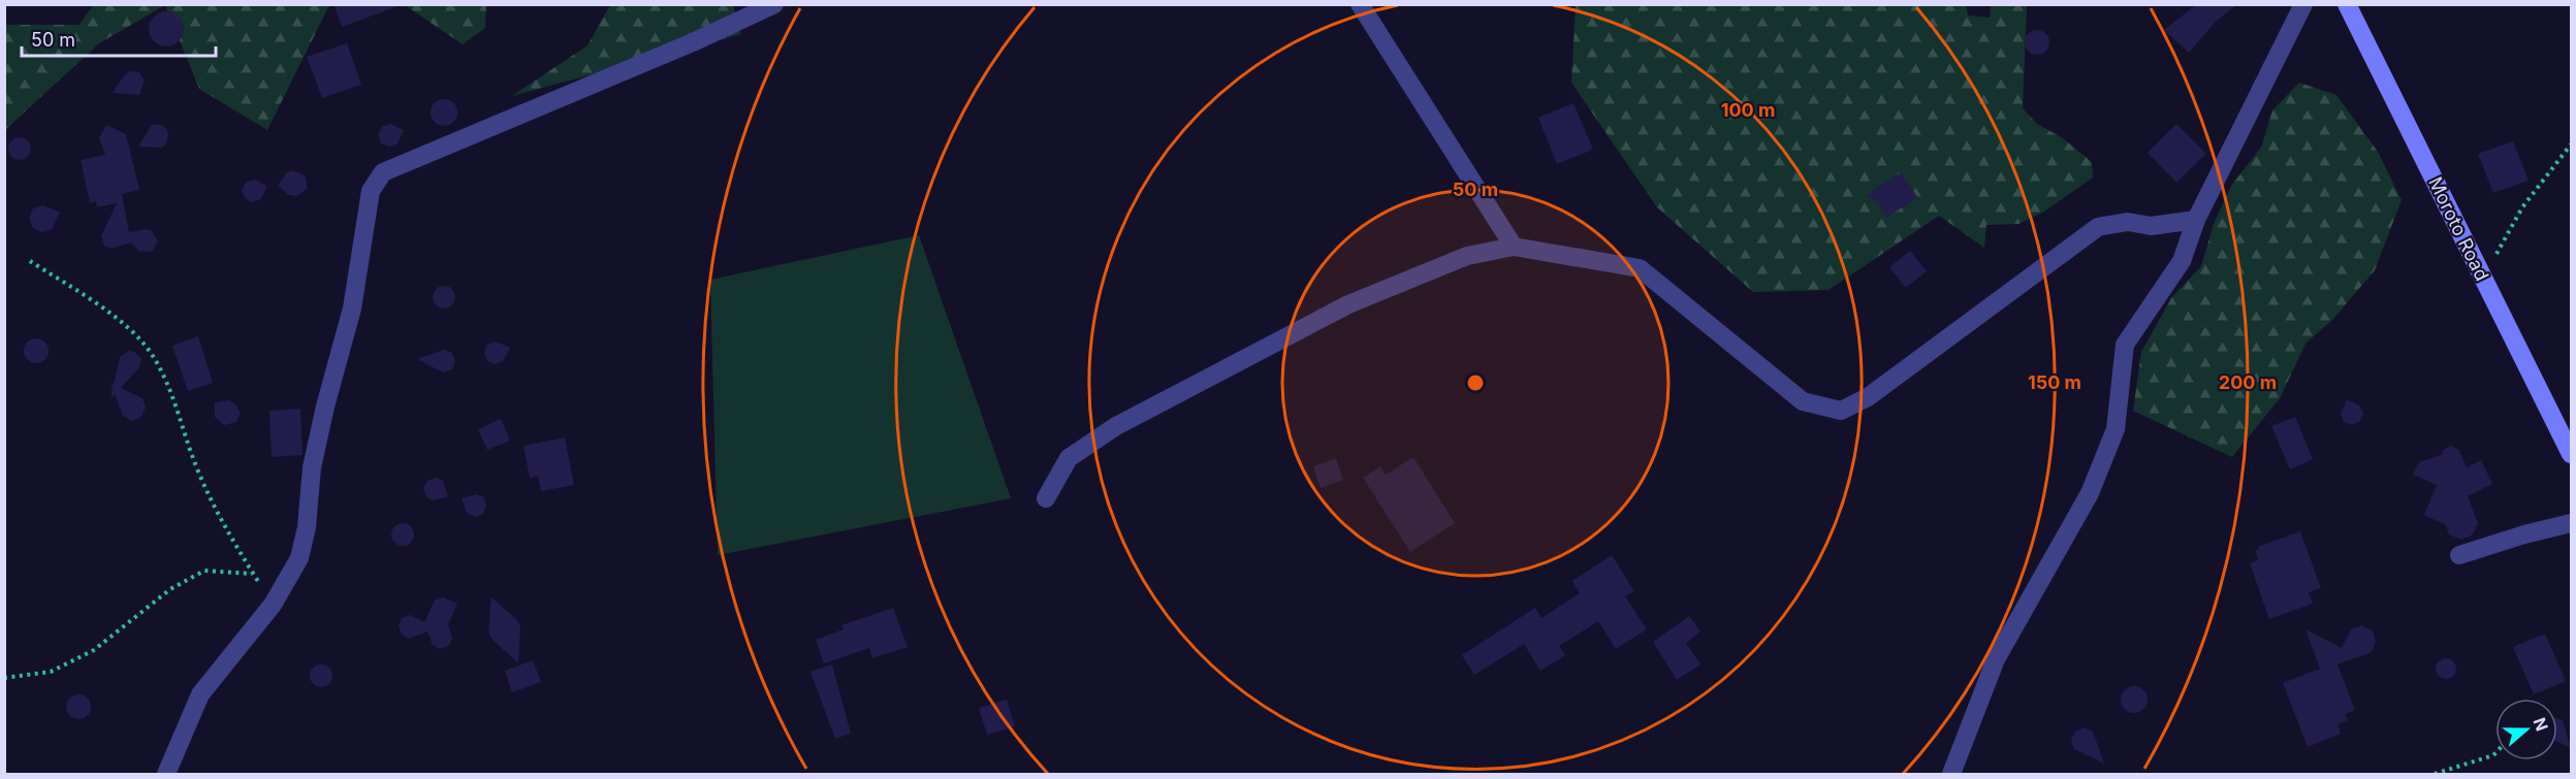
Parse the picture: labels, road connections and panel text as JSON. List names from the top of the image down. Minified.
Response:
{"streets":{"main road":["Moroto Road"]},"scale_bar":"50 m","north":"right","rings":["100 m","50 m","150 m","200 m"]}
